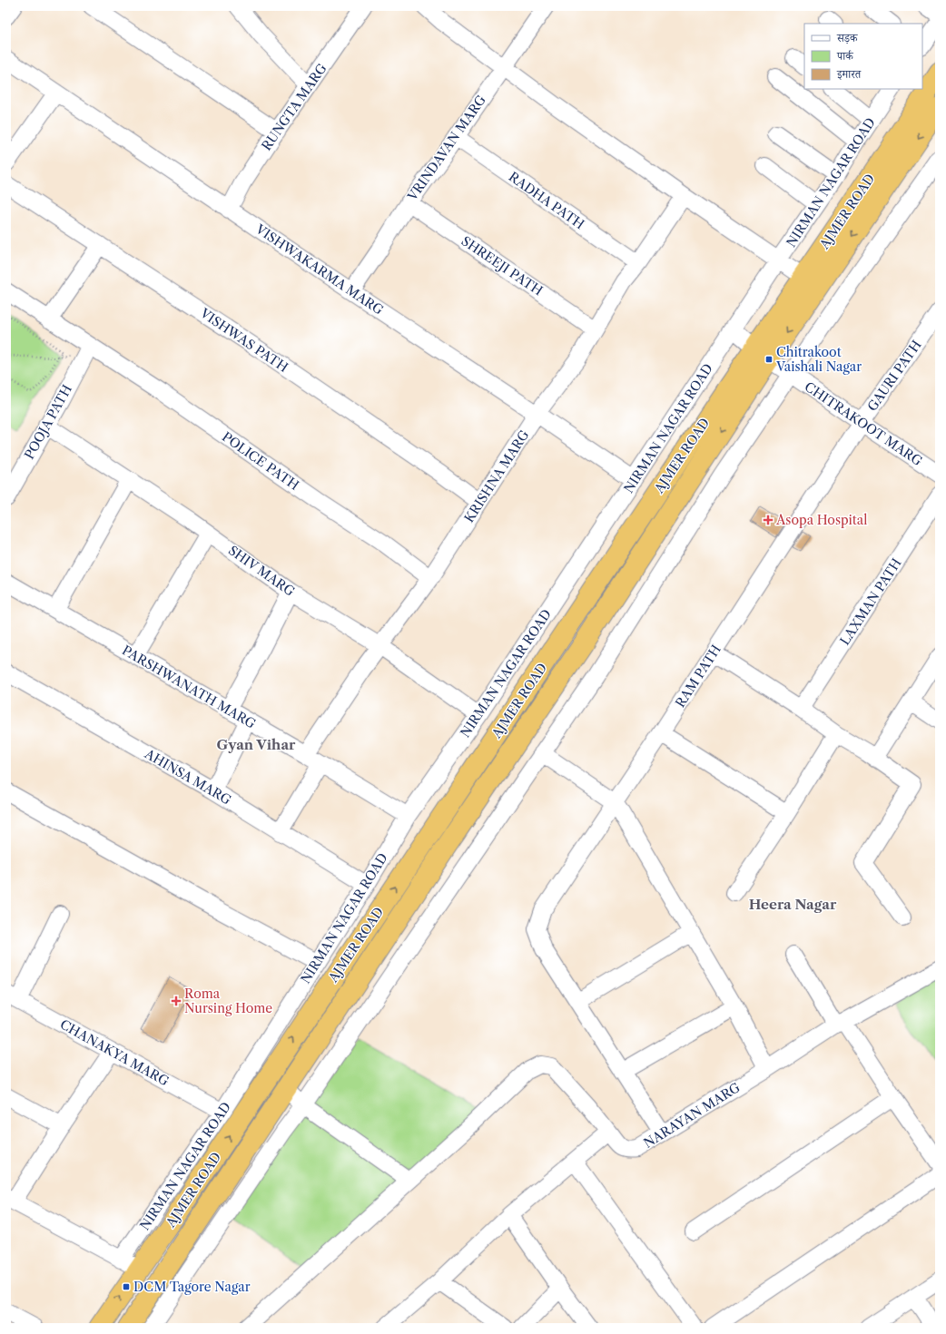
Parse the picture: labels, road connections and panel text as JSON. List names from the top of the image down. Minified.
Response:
{"streets":{"highway":["AJMER ROAD"],"street":["RUNGTA MARG","VRINDAVAN MARG","NIRMAN NAGAR ROAD","RADHA PATH","SHREEJI PATH","VISHWAKARMA MARG","VISHWAS PATH","GAURI PATH","POOJA PATH","CHITRAKOOT MARG","POLICE PATH","KRISHNA MARG","SHIV MARG","LAXMAN PATH","RAM PATH","PARSHWANATH MARG","AHINSA MARG","CHANAKYA MARG","NARAYAN MARG"]},"crossings":[["RUNGTA MARG","VISHWAKARMA MARG"],["VRINDAVAN MARG","RADHA PATH"],["VRINDAVAN MARG","SHREEJI PATH"],["VRINDAVAN MARG","VISHWAKARMA MARG"],["NIRMAN NAGAR ROAD","VISHWAKARMA MARG"],["NIRMAN NAGAR ROAD","CHITRAKOOT MARG"],["NIRMAN NAGAR ROAD","SHIV MARG"],["NIRMAN NAGAR ROAD","PARSHWANATH MARG"],["NIRMAN NAGAR ROAD","AHINSA MARG"],["NIRMAN NAGAR ROAD","CHANAKYA MARG"],["RADHA PATH","KRISHNA MARG"],["AJMER ROAD","CHITRAKOOT MARG"],["SHREEJI PATH","KRISHNA MARG"],["VISHWAKARMA MARG","KRISHNA MARG"],["VISHWAS PATH","KRISHNA MARG"],["GAURI PATH","CHITRAKOOT MARG"],["GAURI PATH","RAM PATH"],["POOJA PATH","POLICE PATH"],["POOJA PATH","SHIV MARG"],["CHITRAKOOT MARG","RAM PATH"],["POLICE PATH","KRISHNA MARG"],["KRISHNA MARG","SHIV MARG"],["KRISHNA MARG","PARSHWANATH MARG"]],"districts":["Gyan Vihar","Heera Nagar"],"places":{"transit":["Chitrakoot Vaishali Nagar","DCM Tagore Nagar"],"health":["Asopa Hospital","Roma Nursing Home"]},"legend":["सड़क","पार्क","इमारत"]}
